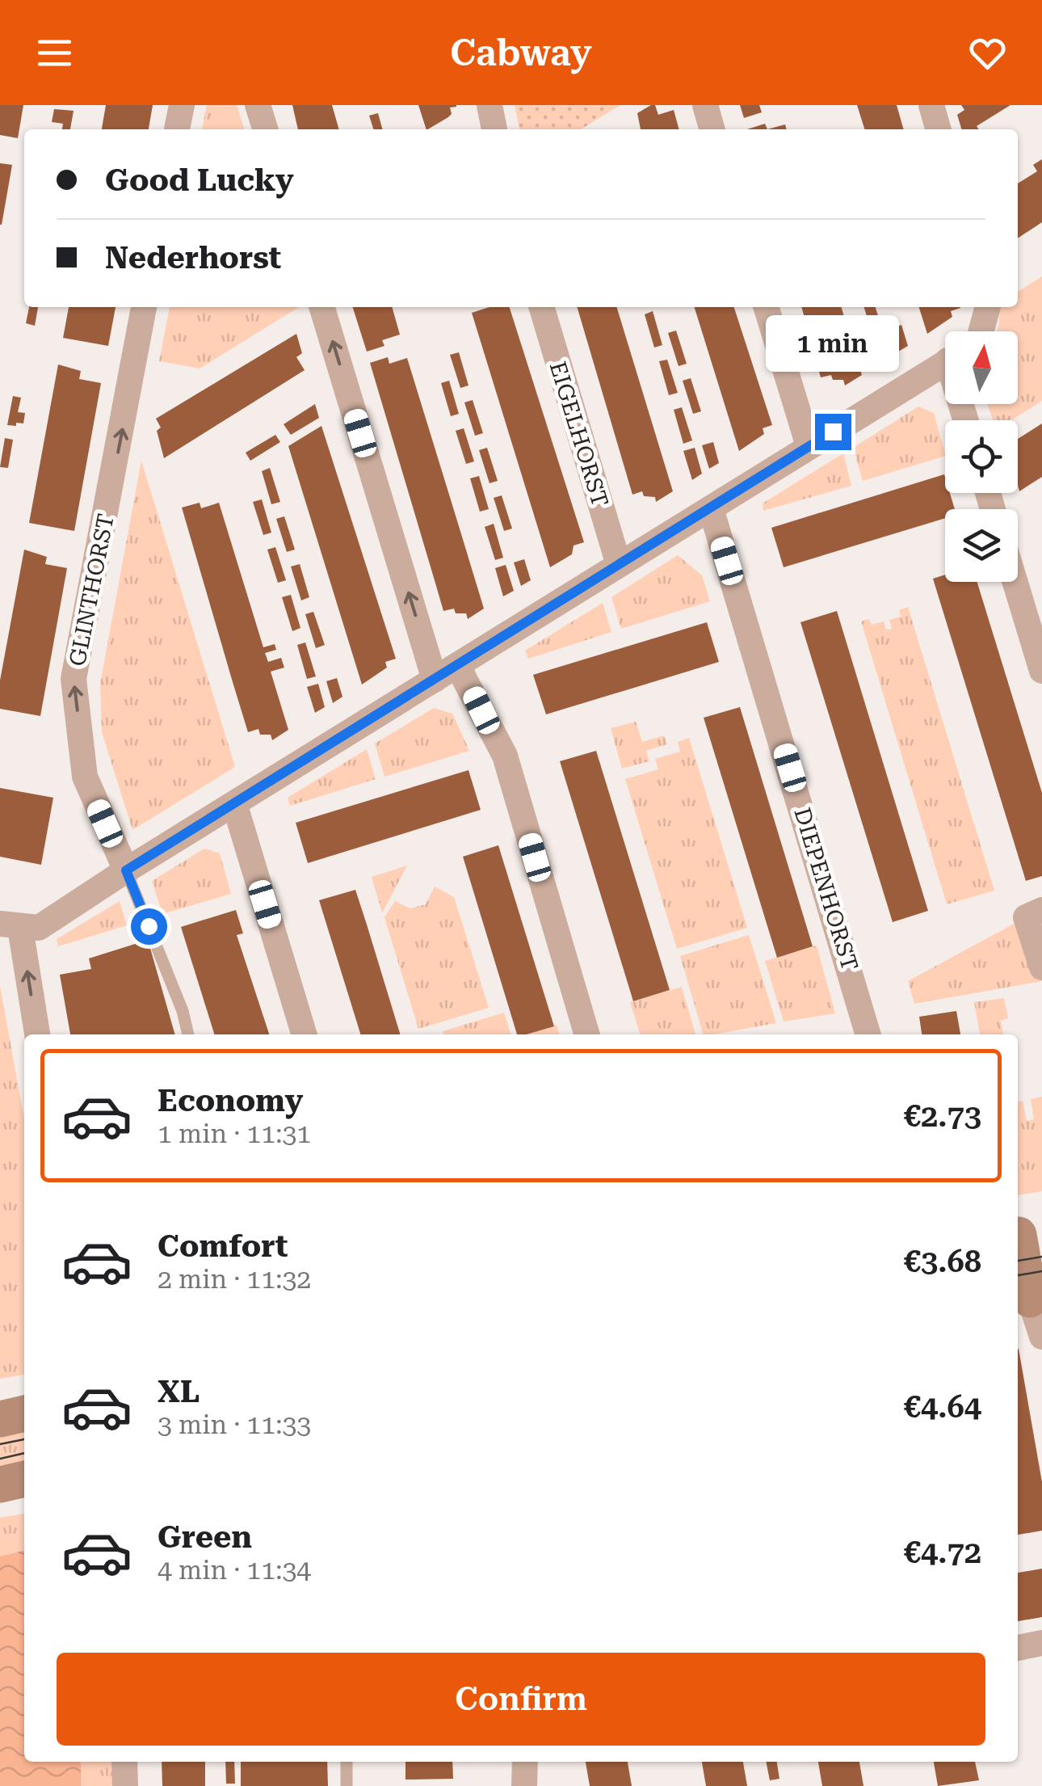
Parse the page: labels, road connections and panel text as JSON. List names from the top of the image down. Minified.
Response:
{"streets":{"street":["EIGELHORST","GLINTHORST","DIEPENHORST"]},"one_way":["GLINTHORST"],"north":"top","page":{"header":"Cabway","banner":["Good Lucky","Nederhorst"],"bubble":"1 min","list":[{"name":"Economy","note":"1 min · 11:31","value":"€2.73"},{"name":"Comfort","note":"2 min · 11:32","value":"€3.68"},{"name":"XL","note":"3 min · 11:33","value":"€4.64"},{"name":"Green","note":"4 min · 11:34","value":"€4.72"}],"buttons":"Confirm"}}
